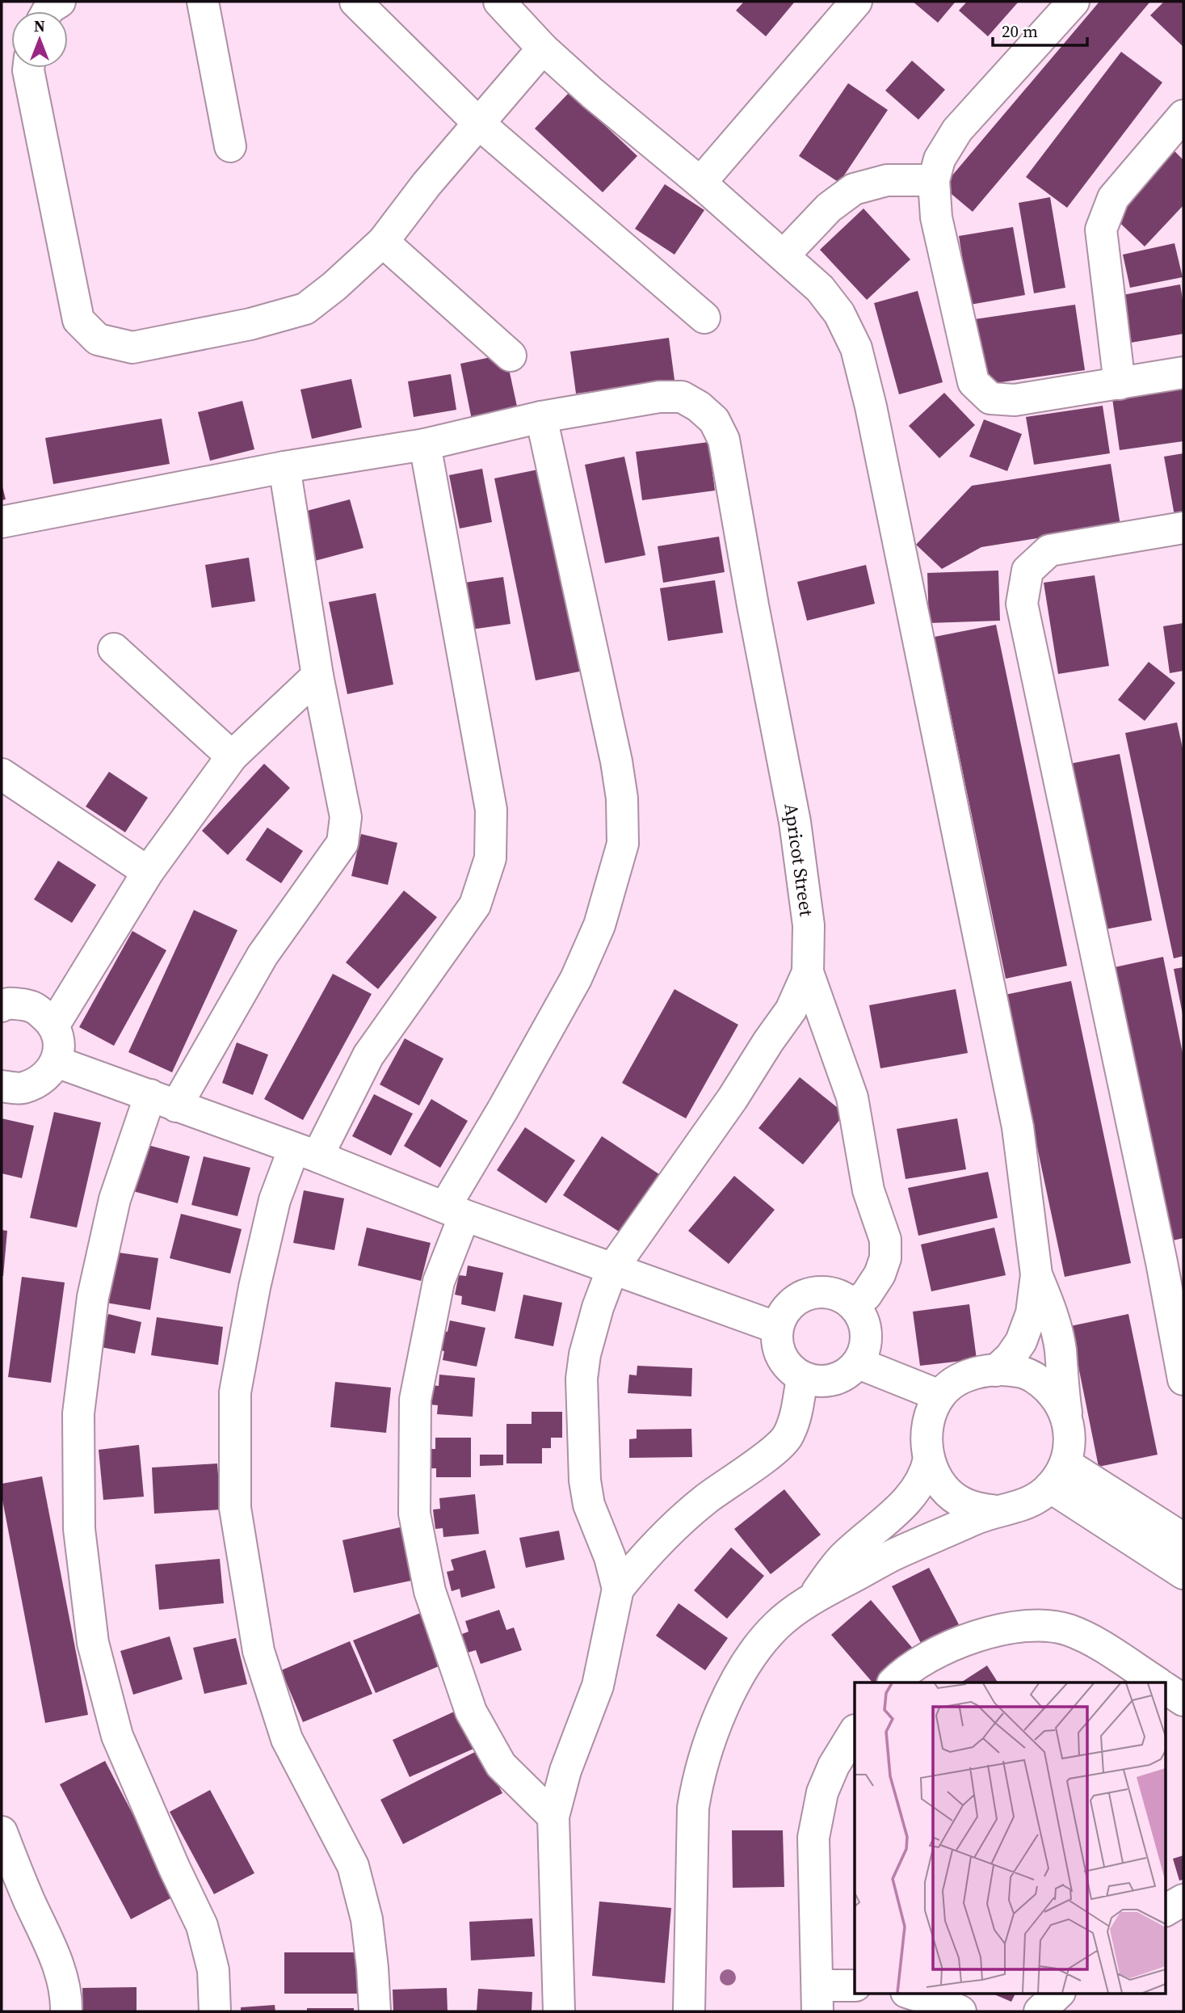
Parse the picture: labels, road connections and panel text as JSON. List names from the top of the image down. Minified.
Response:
{"streets":{"street":["Apricot Street"]},"scale_bar":"20 m","north":"top"}
